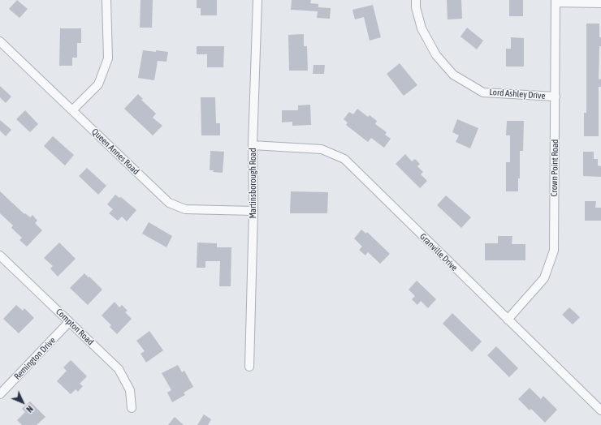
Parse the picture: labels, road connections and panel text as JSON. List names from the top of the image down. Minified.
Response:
{"streets":{"street":["Lord Ashley Drive","Queen Annes Road","Crown Point Road","Martinsborough Road","Granville Drive","Compton Road","Remington Drive"]},"crossings":[["Lord Ashley Drive","Crown Point Road"],["Queen Annes Road","Martinsborough Road"],["Crown Point Road","Granville Drive"],["Martinsborough Road","Granville Drive"],["Compton Road","Remington Drive"]],"north":"bottom right"}
